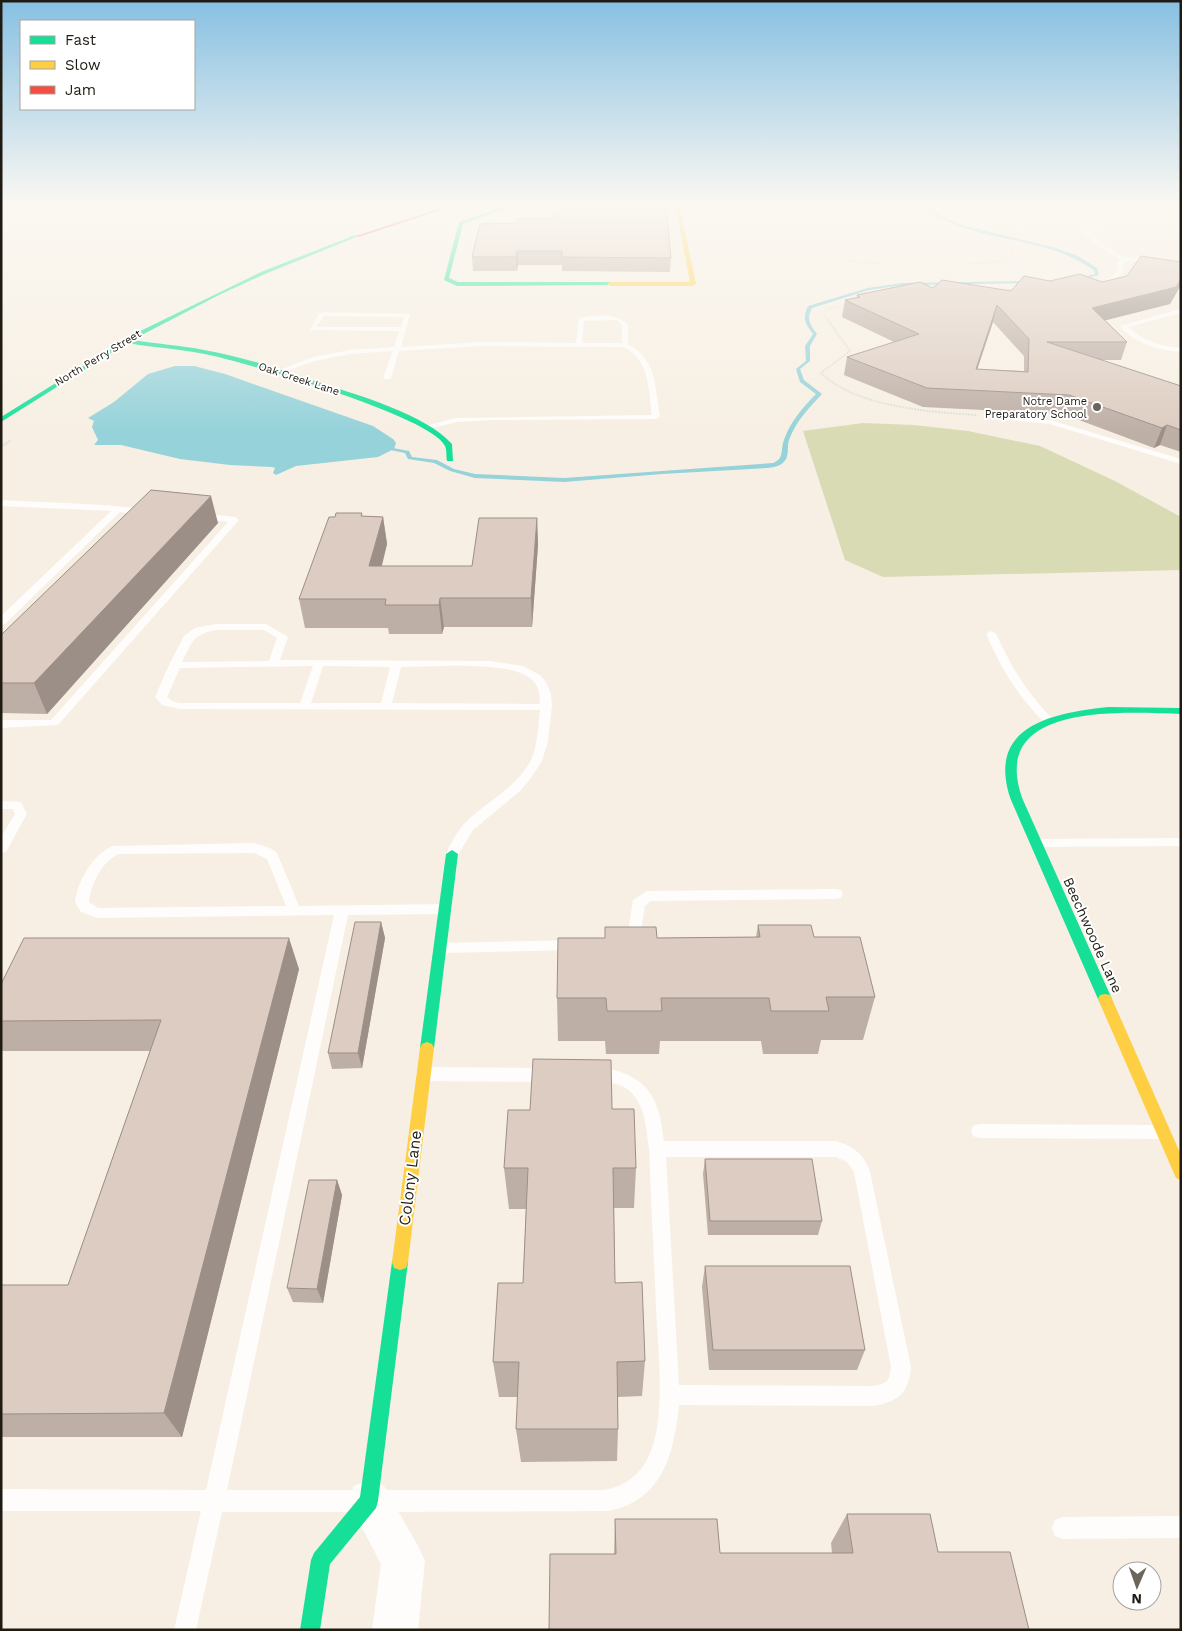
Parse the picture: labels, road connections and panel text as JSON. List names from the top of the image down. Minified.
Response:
{"streets":{"street":["North Perry Street","Oak Creek Lane","Beechwoode Lane","Colony Lane"]},"crossings":[["North Perry Street","Oak Creek Lane"]],"places":["Notre Dame Preparatory School"],"legend":["Fast","Slow","Jam"],"north":"bottom"}
